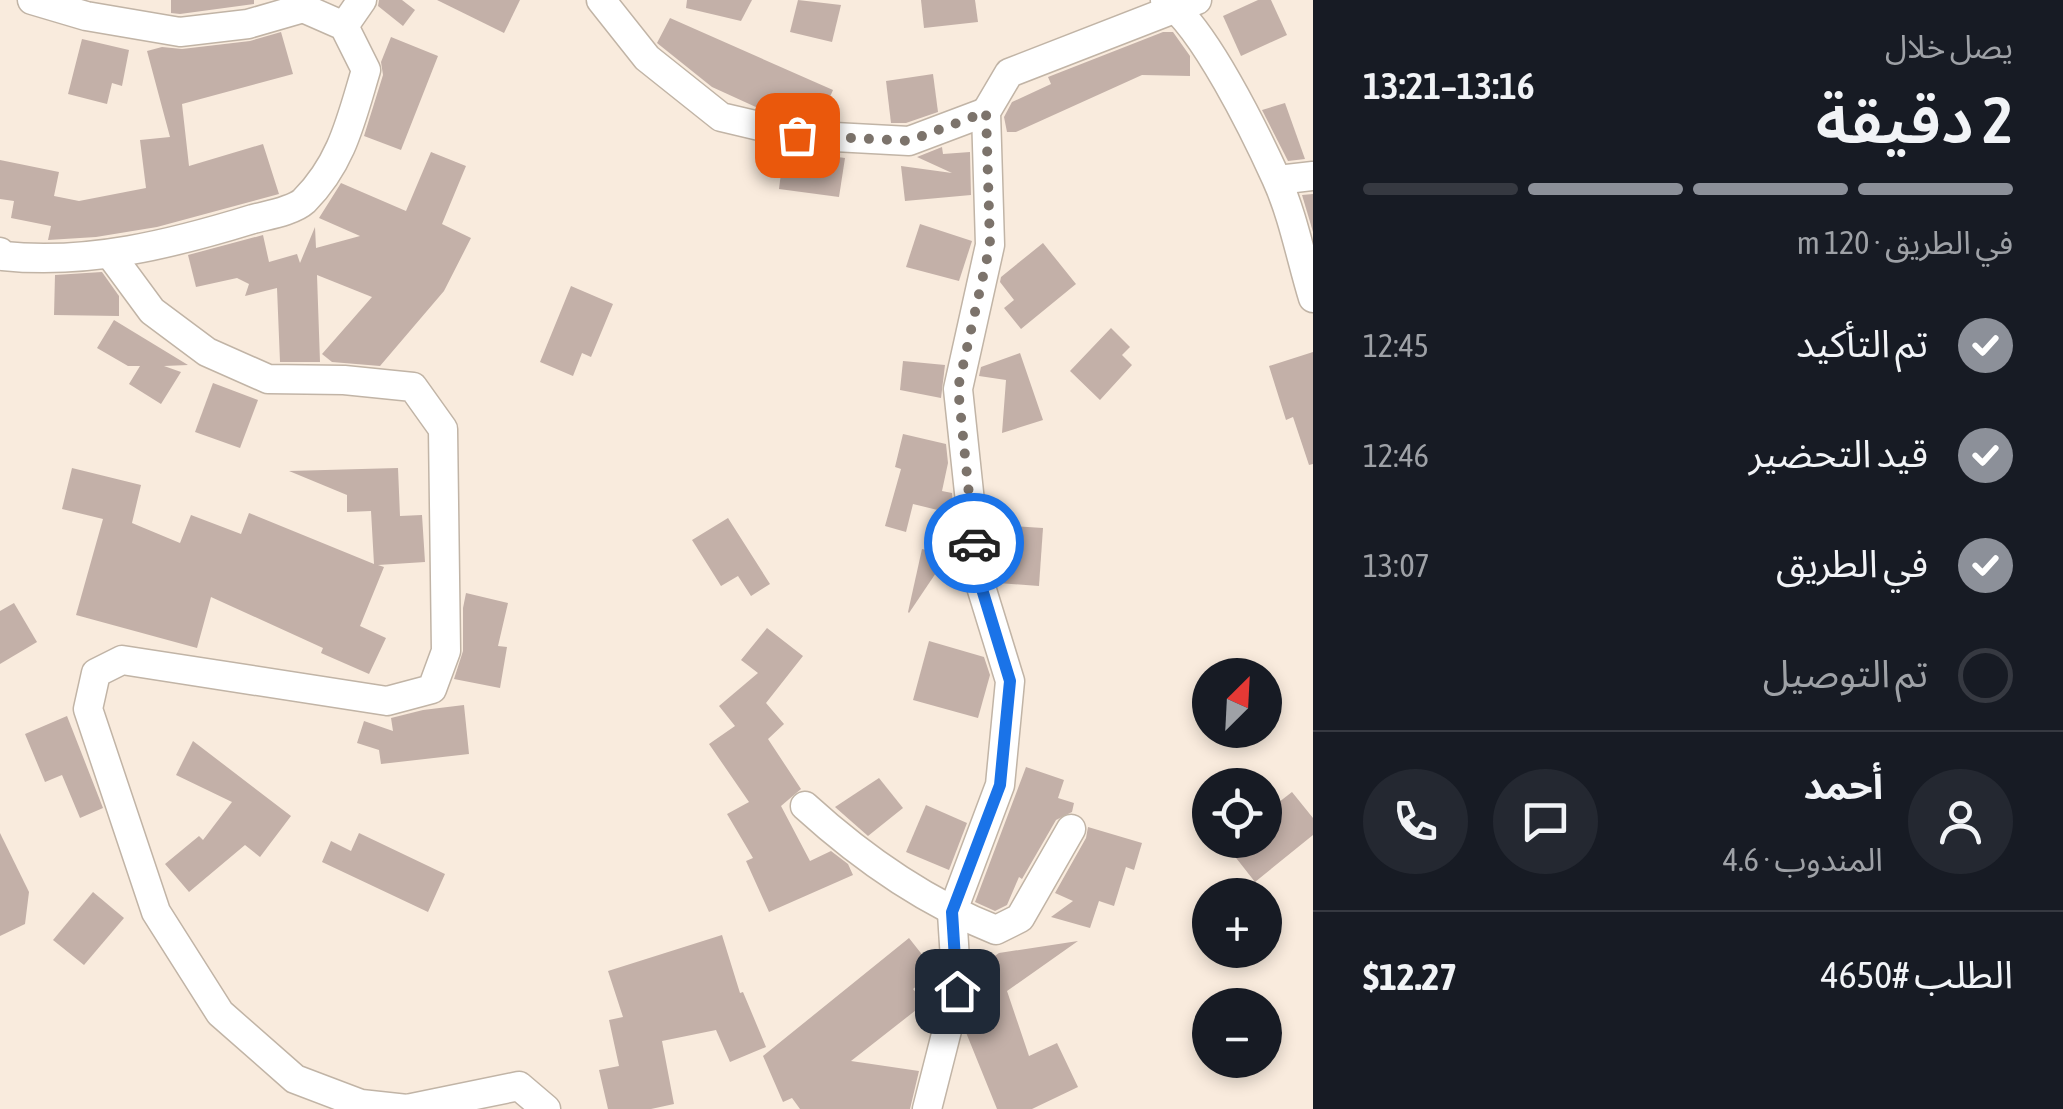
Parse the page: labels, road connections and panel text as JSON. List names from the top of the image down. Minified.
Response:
{"north":"top right","page":{"heading":["2 دقيقة","يصل خلال","13:16–13:21"],"panel":["أحمد","المندوب · 4.6","الطلب #4650","$12.27"],"bar":"في الطريق · 120 m","list":[["تم التأكيد","12:45"],["قيد التحضير","12:46"],["في الطريق","13:07"],"تم التوصيل"],"map_buttons":["+","−"]}}
